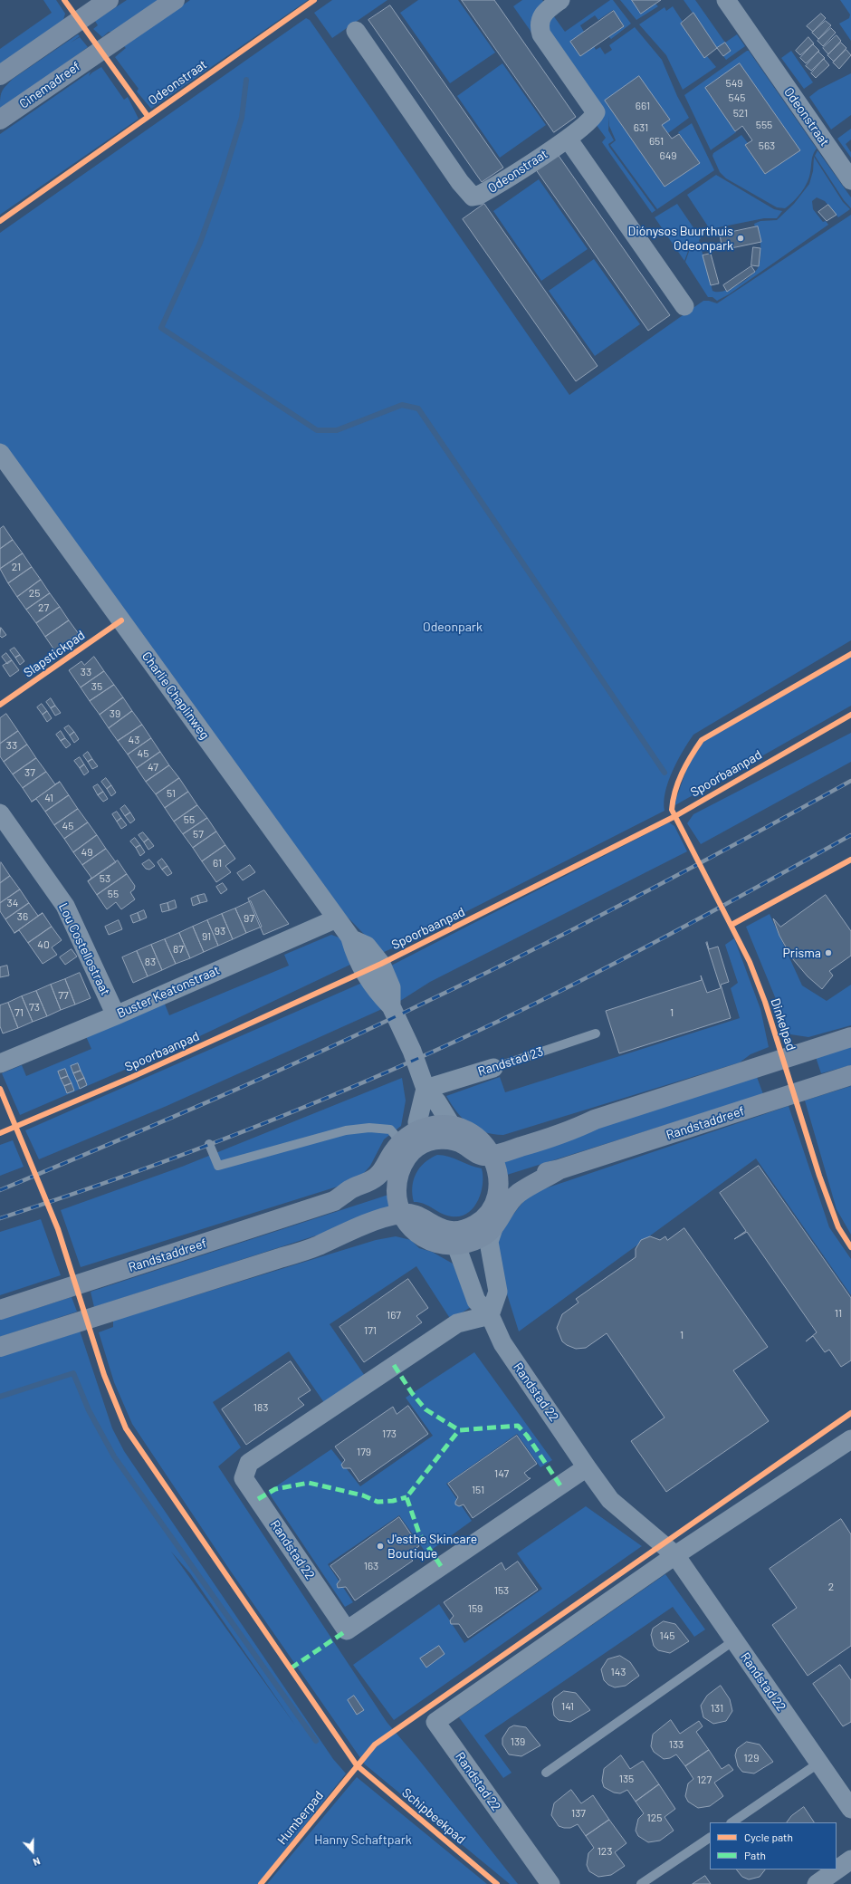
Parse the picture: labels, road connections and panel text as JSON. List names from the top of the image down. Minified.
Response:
{"streets":{"main road":["Cinemadreef","Randstaddreef"],"street":["Odeonstraat","Charlie Chaplinweg","Lou Costellostraat","Buster Keatonstraat","Randstad 23","Randstad 22"],"cycle path":["Slapstickpad","Spoorbaanpad","Dinkelpad","Schipbeekpad","Humberpad"]},"crossings":[["Charlie Chaplinweg","Buster Keatonstraat"],["Charlie Chaplinweg","Randstad 23"],["Lou Costellostraat","Buster Keatonstraat"],["Randstaddreef","Randstad 22"]],"parks":["Odeonpark","Hanny Schaftpark"],"places":["Diónysos Buurthuis Odeonpark","Prisma","J'esthe Skincare Boutique"],"house_numbers":["549","545","661","521","555","631","651","563","649","21","25","27","33","35","39","43","33","45","47","37","51","41","55","45","57","49","61","53","55","34","36","97","93","91","40","87","83","77","73","71","1","11","167","171","1","183","173","179","147","151","163","2","153","159","145","143","141","131","139","133","129","135","127","137","125","123"],"legend":["Cycle path","Path"],"north":"bottom"}
